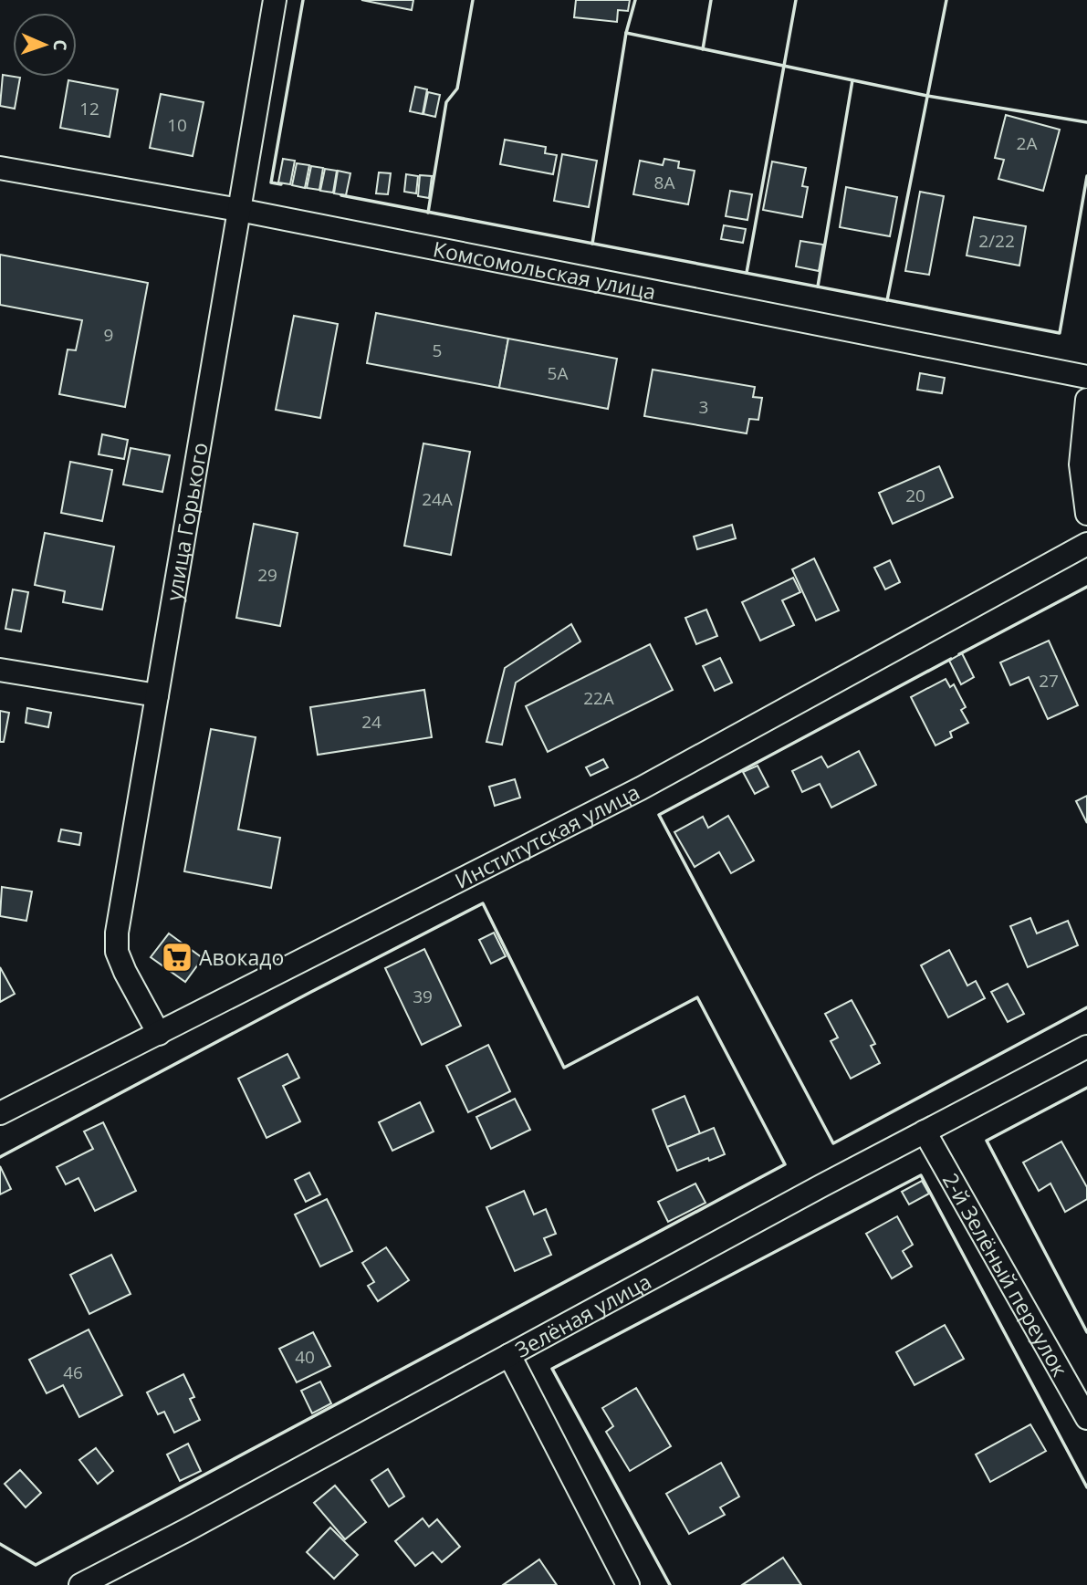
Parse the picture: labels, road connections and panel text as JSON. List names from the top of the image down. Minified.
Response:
{"streets":{"street":["Комсомольская улица","улица Горького","Институтская улица","2-й Зелёный переулок","Зелёная улица"]},"crossings":[["Комсомольская улица","улица Горького"],["улица Горького","Институтская улица"],["2-й Зелёный переулок","Зелёная улица"]],"places":{"supermarket":["Авокадо"]},"house_numbers":["12","10","2А","8А","2/22","9","5","5А","3","20","24А","29","27","22А","24","39","40","46"],"north":"right"}
